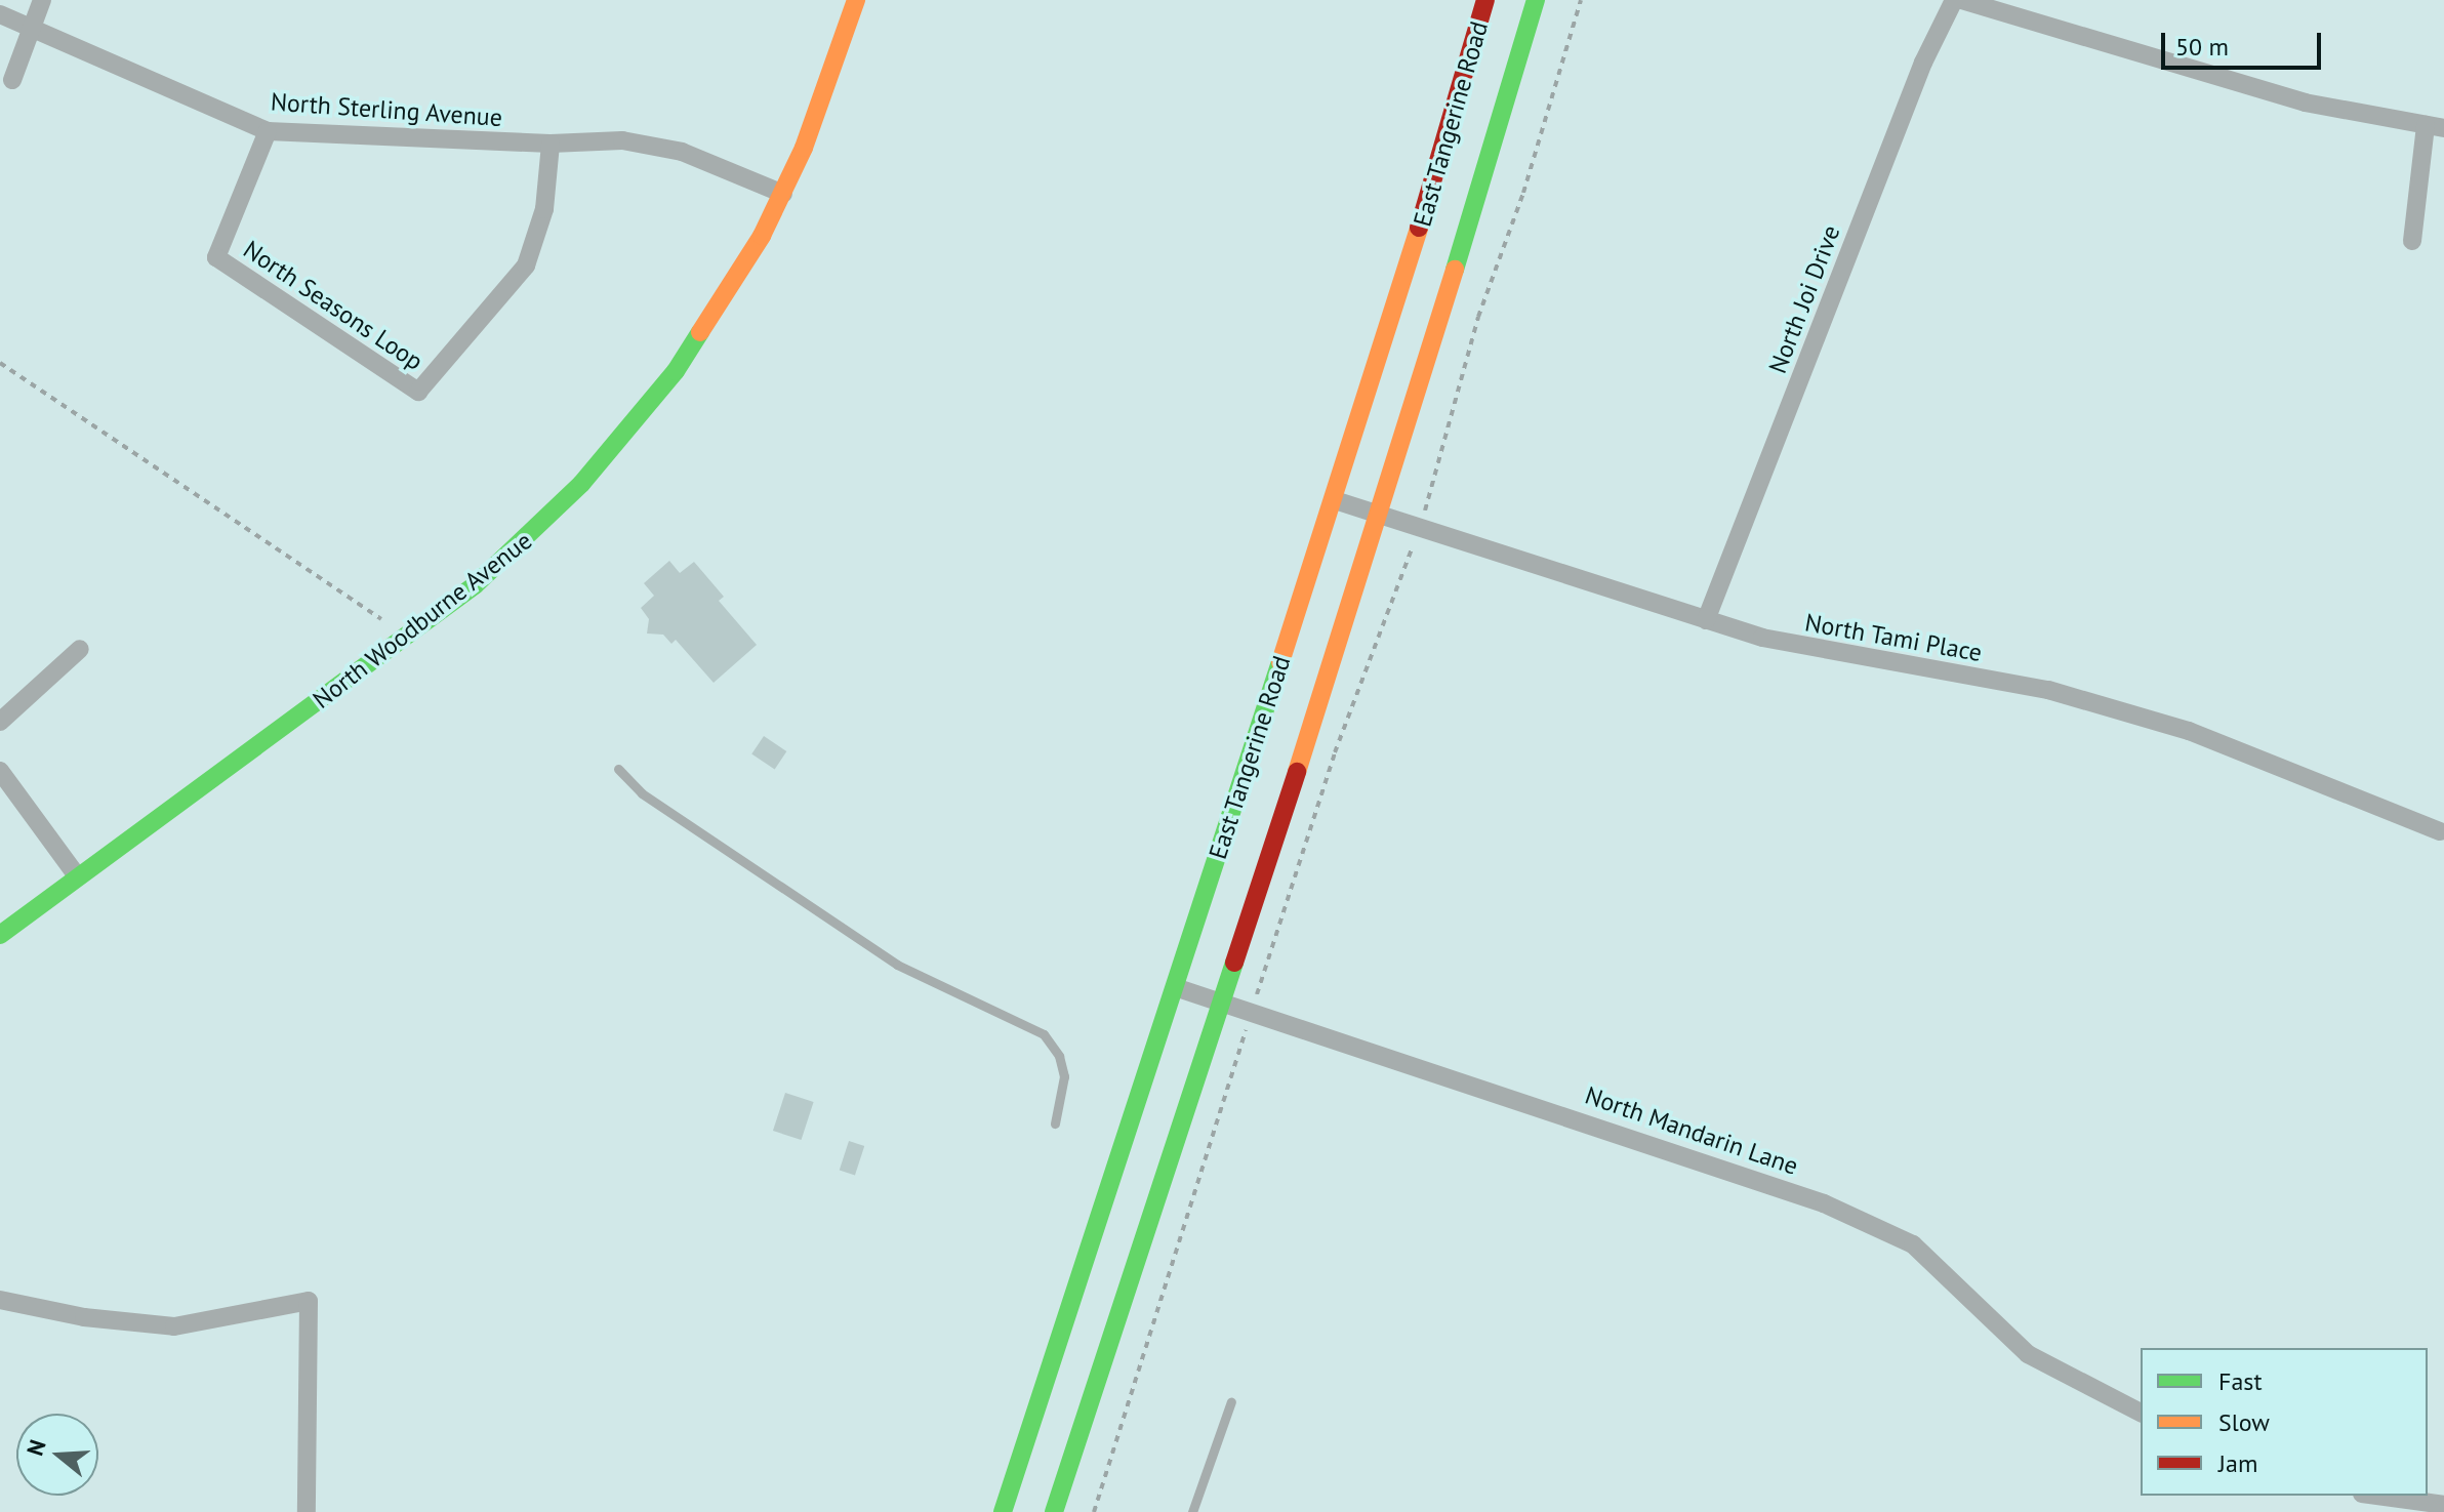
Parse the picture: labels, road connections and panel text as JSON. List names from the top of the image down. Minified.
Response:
{"streets":{"main road":["East Tangerine Road","North Woodburne Avenue"],"street":["North Sterling Avenue","North Joi Drive","North Seasons Loop","North Tami Place","North Mandarin Lane"]},"crossings":[["North Sterling Avenue","North Seasons Loop"],["North Sterling Avenue","North Woodburne Avenue"],["East Tangerine Road","North Tami Place"],["East Tangerine Road","North Mandarin Lane"],["North Joi Drive","North Tami Place"]],"legend":["Fast","Slow","Jam"],"scale_bar":"50 m","north":"left"}
